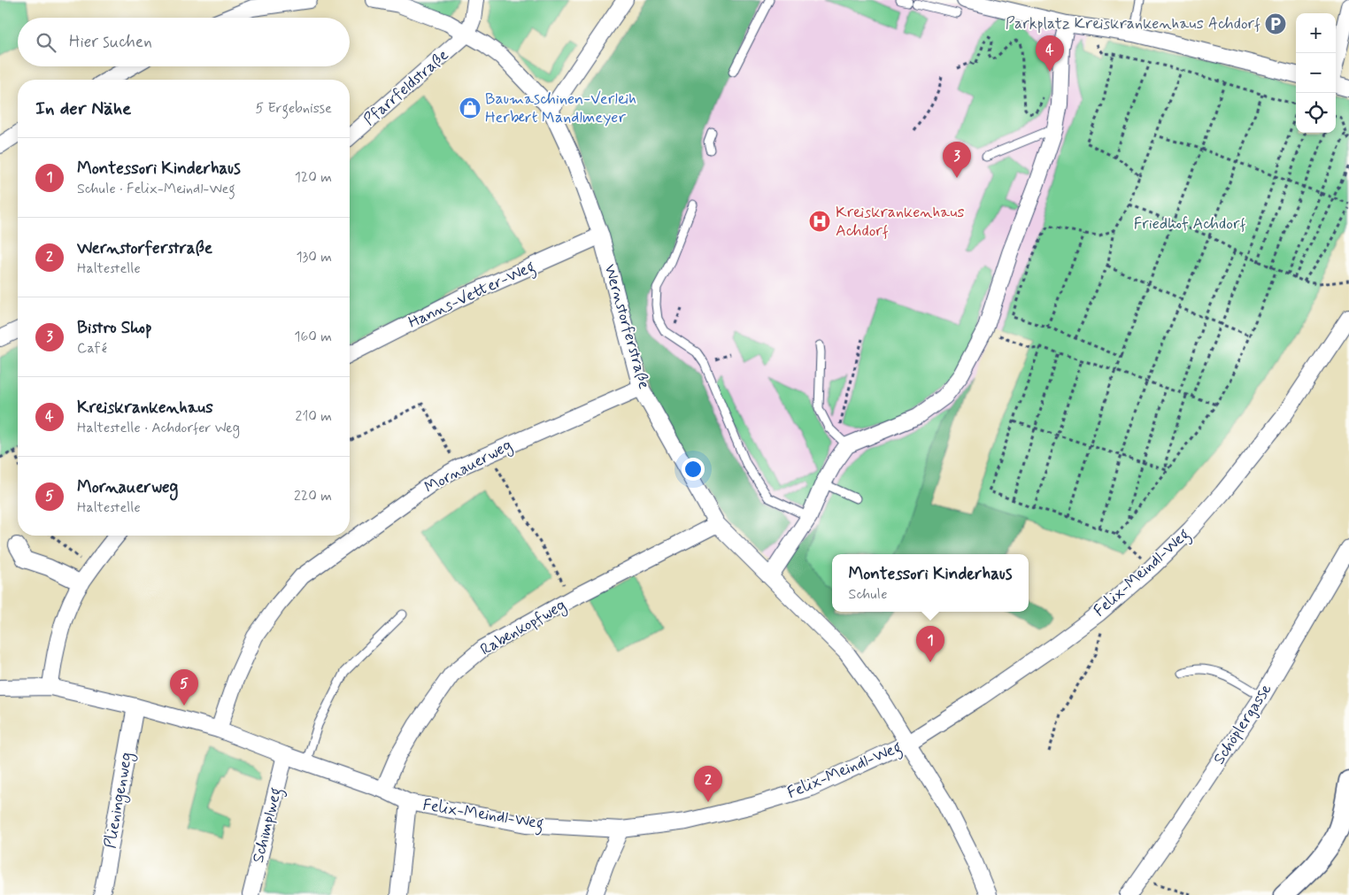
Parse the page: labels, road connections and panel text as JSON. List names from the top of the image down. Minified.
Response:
{"streets":{"street":["Pfarrfeldstraße","Hanns-Vetter-Weg","Wernstorferstraße","Mornauerweg","Felix-Meindl-Weg","Rabenkopfweg","Schöplergasse","Plieningenweg","Schimplweg"]},"crossings":[["Pfarrfeldstraße","Wernstorferstraße"],["Hanns-Vetter-Weg","Wernstorferstraße"],["Wernstorferstraße","Mornauerweg"],["Wernstorferstraße","Felix-Meindl-Weg"],["Wernstorferstraße","Rabenkopfweg"],["Mornauerweg","Felix-Meindl-Weg"],["Felix-Meindl-Weg","Rabenkopfweg"],["Felix-Meindl-Weg","Plieningenweg"],["Felix-Meindl-Weg","Schimplweg"]],"parks":["Friedhof Achdorf"],"places":{"parking":["Parkplatz Kreiskrankenhaus Achdorf"],"shop":["Baumaschinen-Verleih Herbert Mandlmeyer"],"hospital":["Kreiskrankenhaus Achdorf"]},"page":{"map_buttons":["+","−"],"search":"Hier suchen","pins":["4","3","1","5","2"],"heading":["In der Nähe","5 Ergebnisse"],"list":[{"mark":"1","name":"Montessori Kinderhaus","note":"Schule · Felix-Meindl-Weg","value":"120 m"},{"mark":"2","name":"Wernstorferstraße","note":"Haltestelle","value":"130 m"},{"mark":"3","name":"Bistro Shop","note":"Café","value":"160 m"},{"mark":"4","name":"Kreiskrankenhaus","note":"Haltestelle · Achdorfer Weg","value":"210 m"},{"mark":"5","name":"Mornauerweg","note":"Haltestelle","value":"220 m"}],"popup":["Montessori Kinderhaus","Schule"]}}
